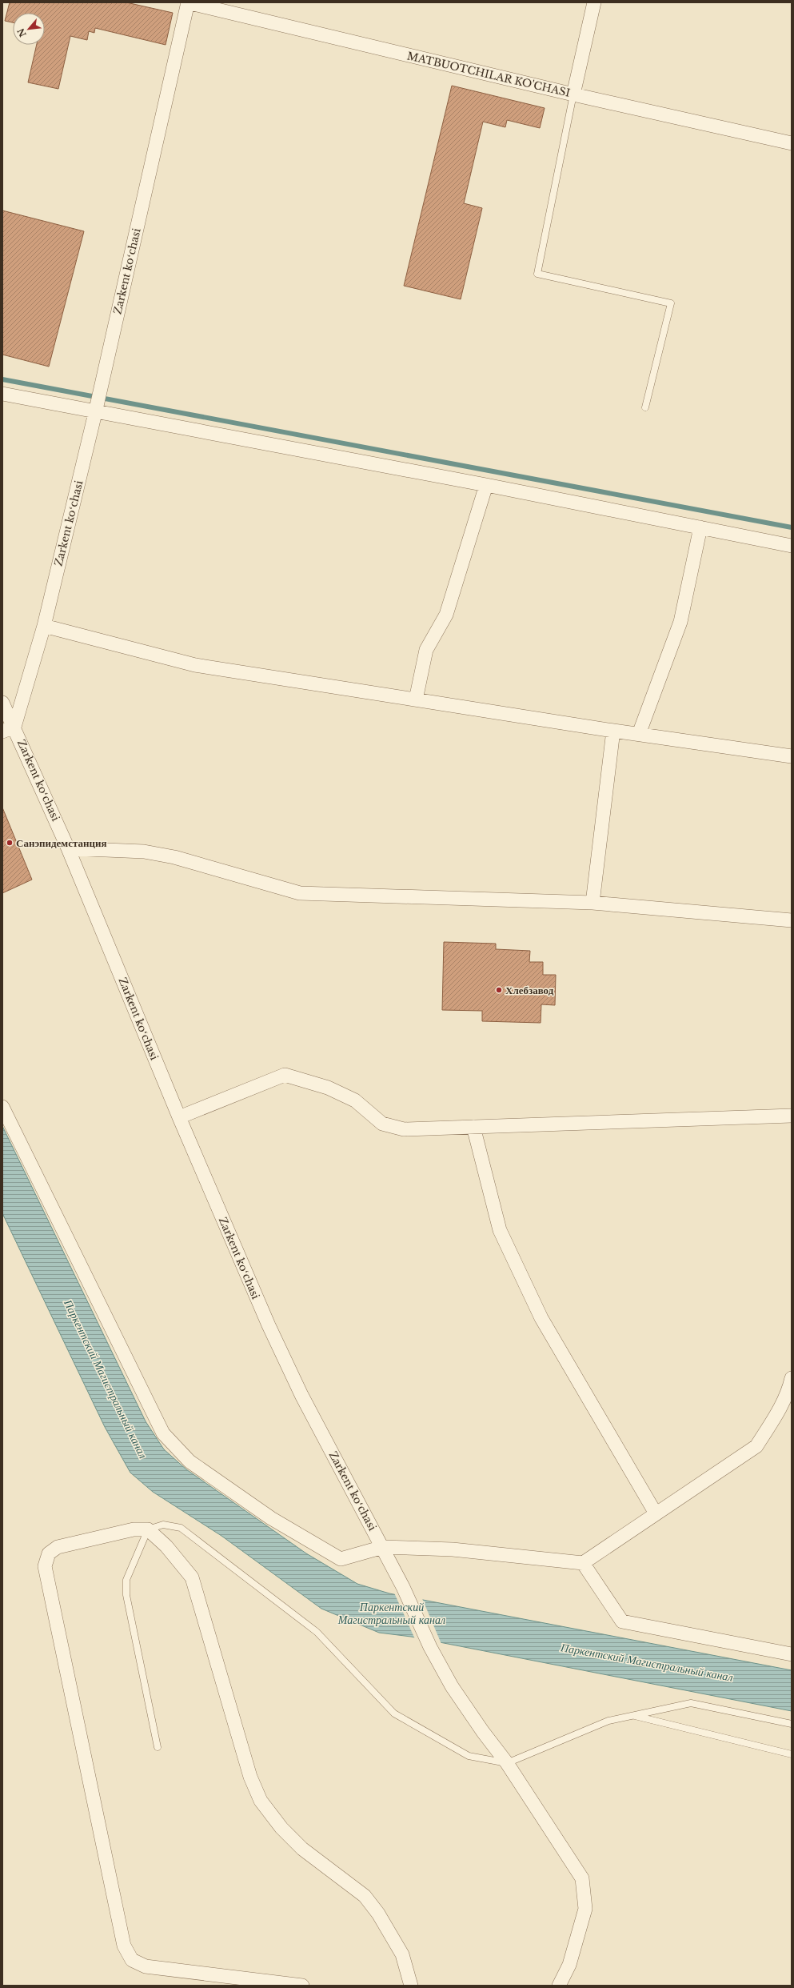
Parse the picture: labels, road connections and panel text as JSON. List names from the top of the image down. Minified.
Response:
{"streets":{"street":["MATBUOTCHILAR KO'CHASI","Zarkent koʻchasi"]},"crossings":[["MATBUOTCHILAR KO'CHASI","Zarkent koʻchasi"]],"water":["Паркентский Магистральный канал"],"places":["Санэпидемстанция","Хлебзавод"],"north":"bottom left"}
